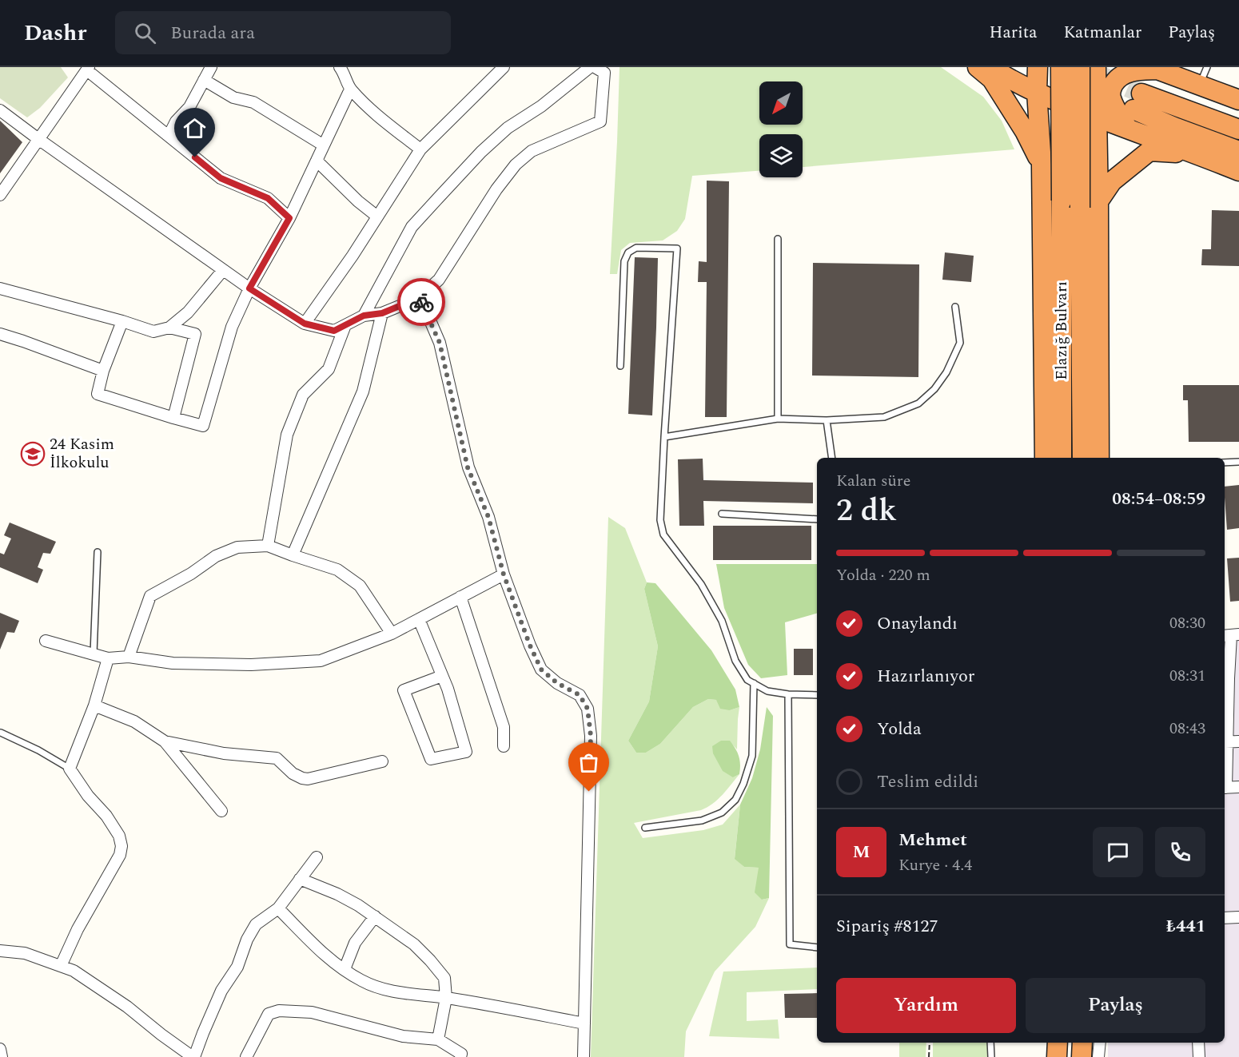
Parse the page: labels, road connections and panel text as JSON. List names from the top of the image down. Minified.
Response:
{"streets":{"highway":["Elazığ Bulvarı"]},"places":{"school or university":["24 Kasim İlkokulu"]},"north":"bottom left","page":{"header":"Dashr","search":"Burada ara","nav":["Harita","Katmanlar","Paylaş"],"heading":["2 dk","Kalan süre","08:54–08:59"],"panel":["Mehmet","Kurye · 4.4","Sipariş #8127","₺441"],"bar":"Yolda · 220 m","list":[["Onaylandı","08:30"],["Hazırlanıyor","08:31"],["Yolda","08:43"],"Teslim edildi"],"round":"M","buttons":["Yardım","Paylaş"]}}
